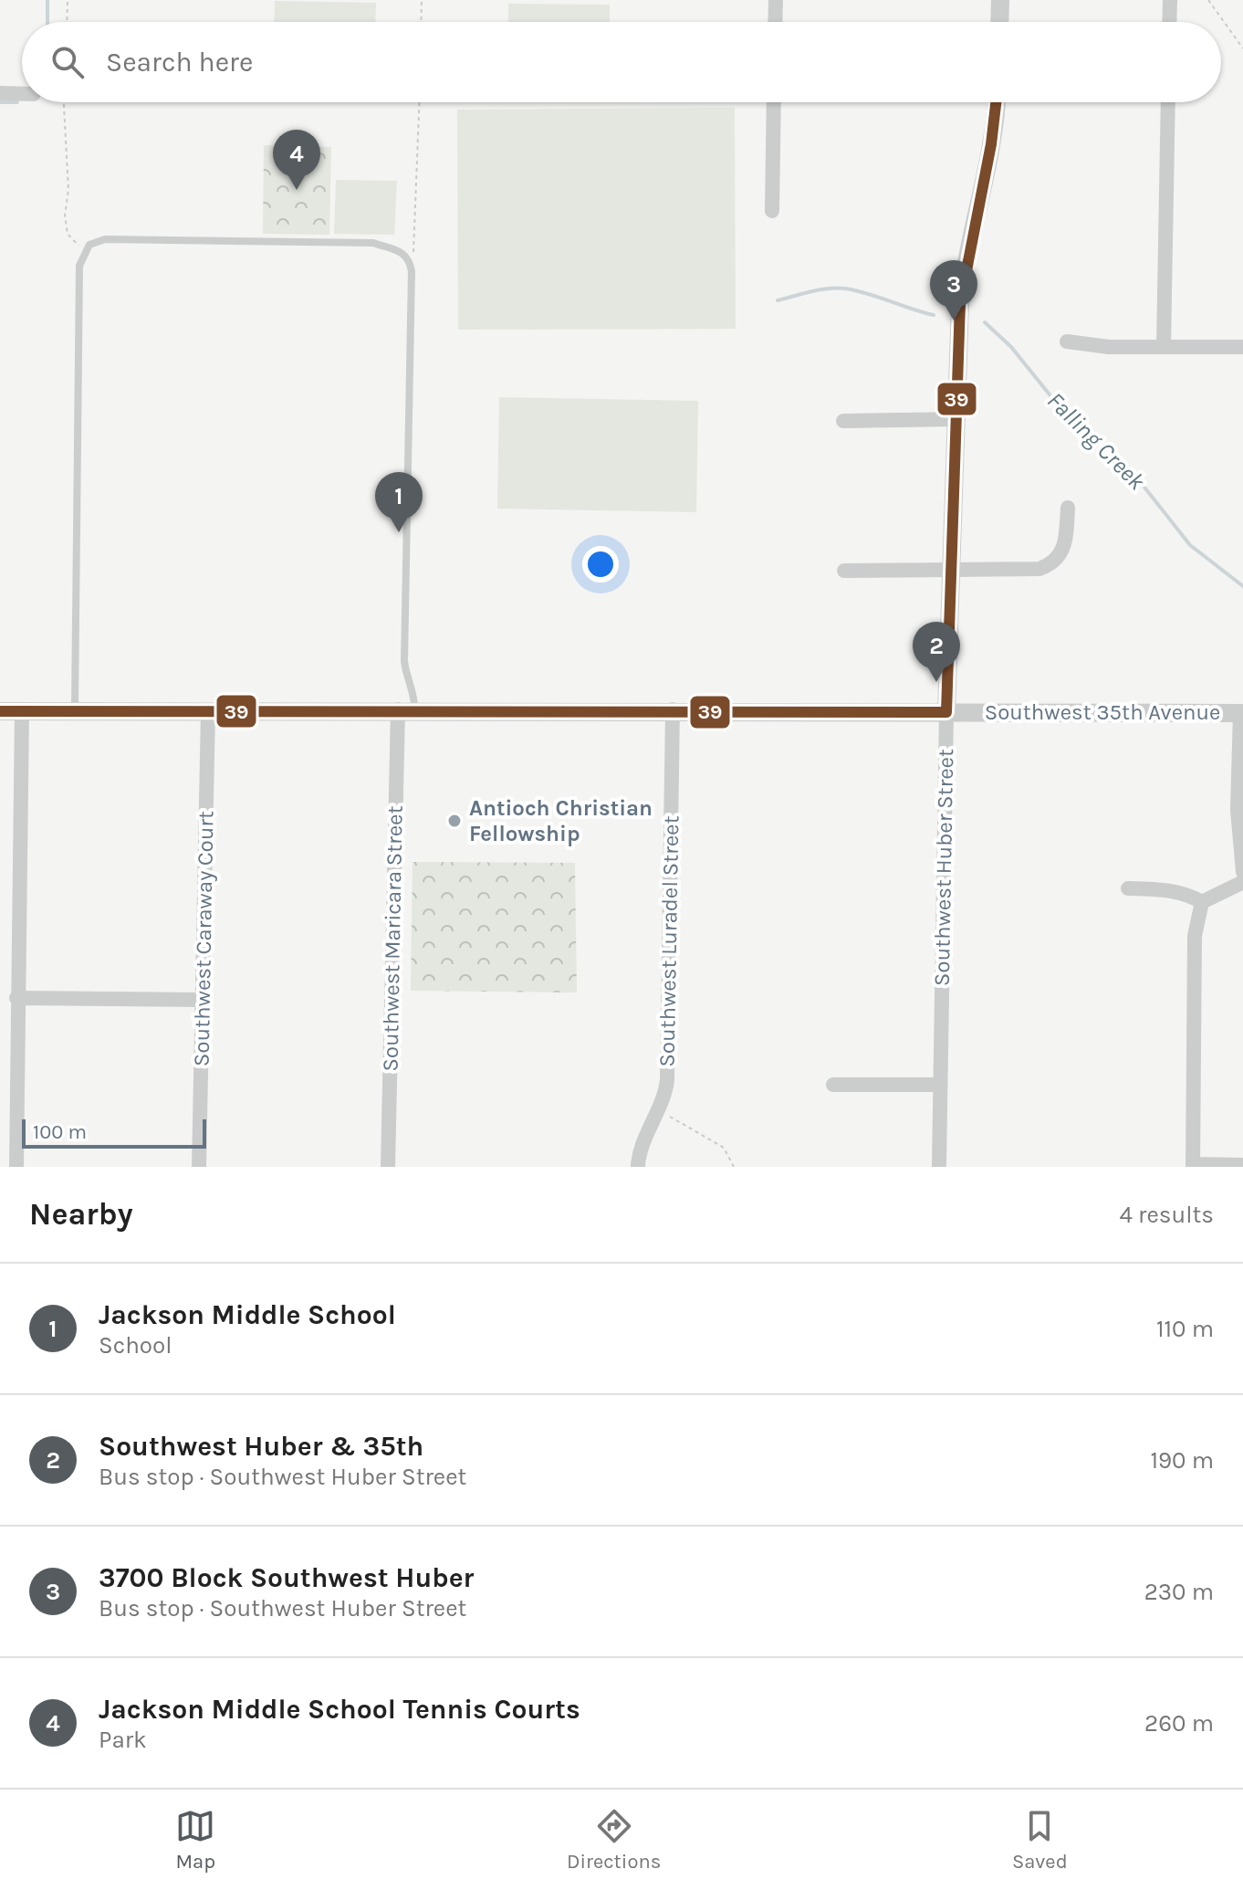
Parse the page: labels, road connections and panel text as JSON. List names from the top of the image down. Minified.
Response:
{"streets":{"street":["Southwest 35th Avenue","Southwest Huber Street","Southwest Caraway Court","Southwest Maricara Street","Southwest Luradel Street"]},"crossings":[["Southwest 35th Avenue","Southwest Huber Street"],["Southwest 35th Avenue","Southwest Caraway Court"],["Southwest 35th Avenue","Southwest Maricara Street"],["Southwest 35th Avenue","Southwest Luradel Street"]],"water":["Falling Creek"],"places":["Antioch Christian Fellowship"],"lines":["transit line 39"],"scale_bar":"100 m","page":{"search":"Search here","pins":["4","3","1","2"],"scale":"100 m","heading":["Nearby","4 results"],"list":[{"mark":"1","name":"Jackson Middle School","note":"School","value":"110 m"},{"mark":"2","name":"Southwest Huber & 35th","note":"Bus stop · Southwest Huber Street","value":"190 m"},{"mark":"3","name":"3700 Block Southwest Huber","note":"Bus stop · Southwest Huber Street","value":"230 m"},{"mark":"4","name":"Jackson Middle School Tennis Courts","note":"Park","value":"260 m"}],"nav":["Map","Directions","Saved"]}}
